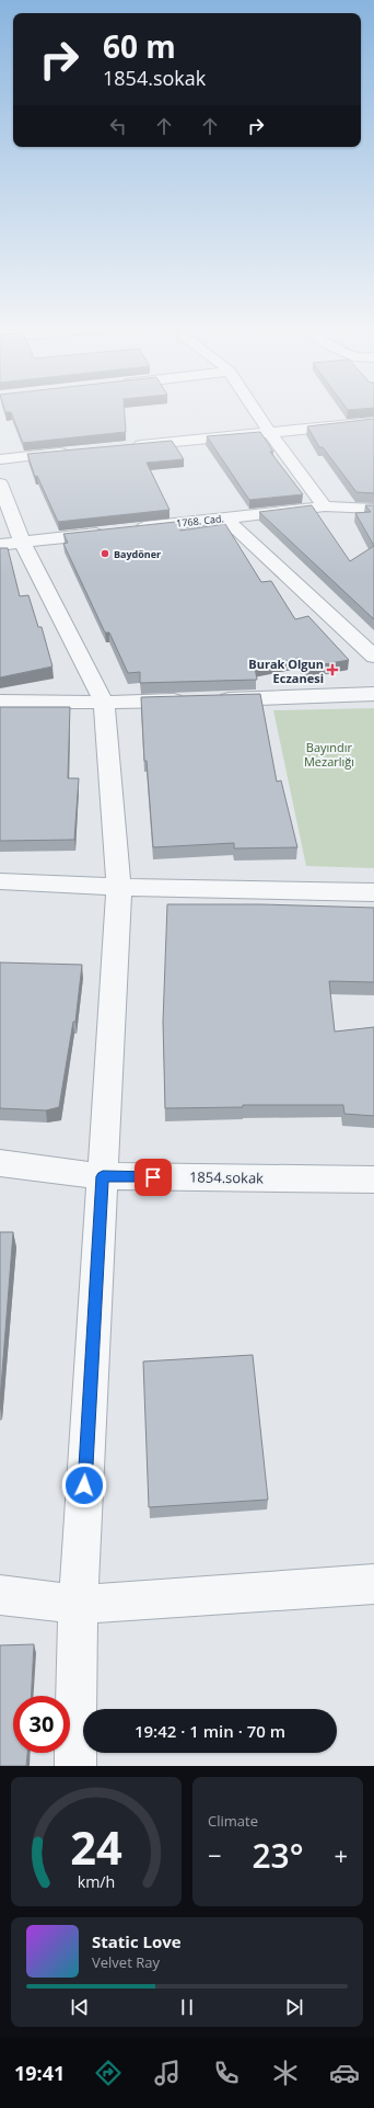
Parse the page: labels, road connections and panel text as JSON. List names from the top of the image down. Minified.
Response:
{"streets":{"street":["1768. Cad.","1854.sokak"]},"parks":["Bayındır Mezarlığı"],"places":{"other":["Baydöner"],"health":["Burak Olgun Eczanesi"]},"page":{"turn":["60 m","1854.sokak"],"limit":"30","trip":"19:42 · 1 min · 70 m","tile":"Climate","heat":["−","23°","+"],"song":["Static Love","Velvet Ray"],"tabs":"19:41","gauge":["24","km/h"]}}
